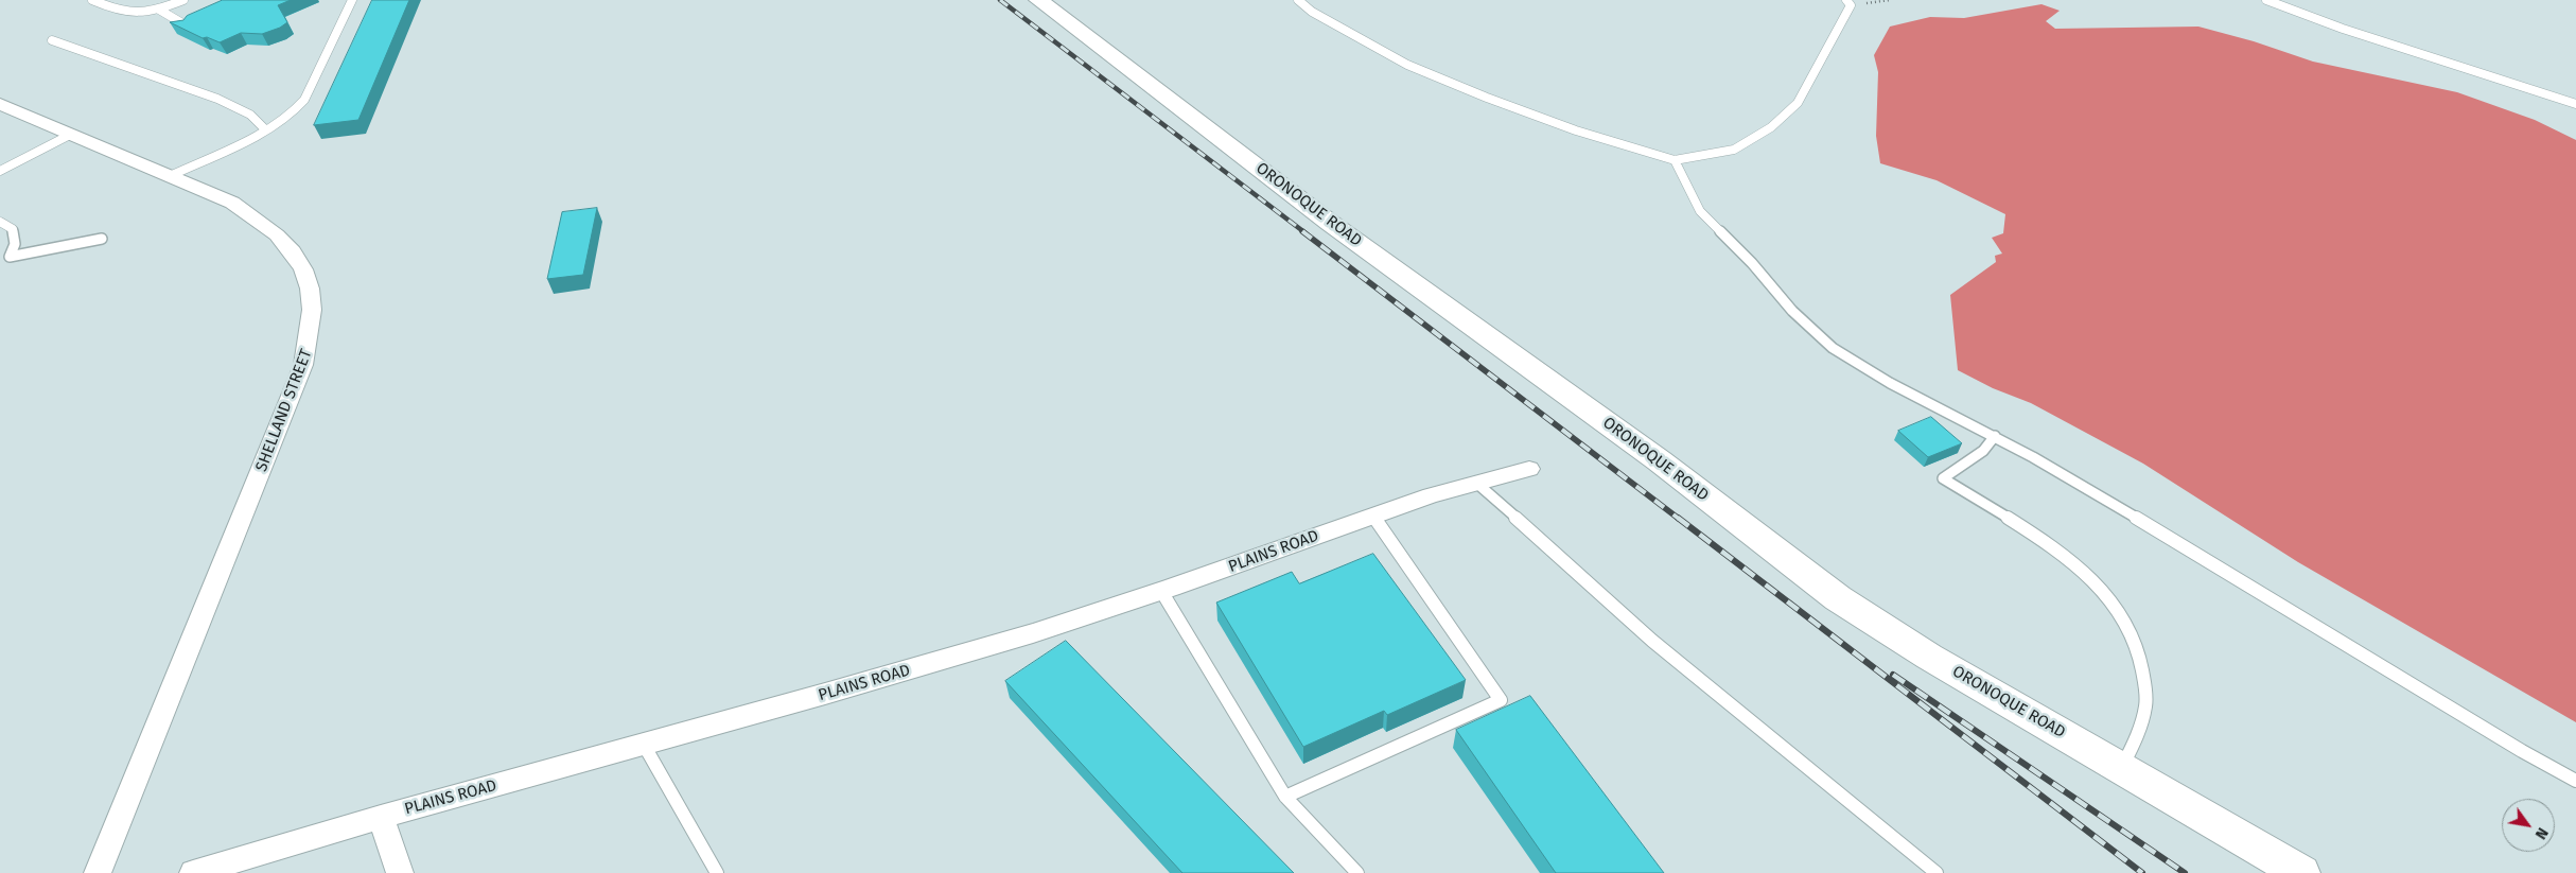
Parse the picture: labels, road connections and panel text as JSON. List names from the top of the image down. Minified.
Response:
{"streets":{"street":["ORONOQUE ROAD","SHELLAND STREET","PLAINS ROAD"]},"north":"bottom right"}
